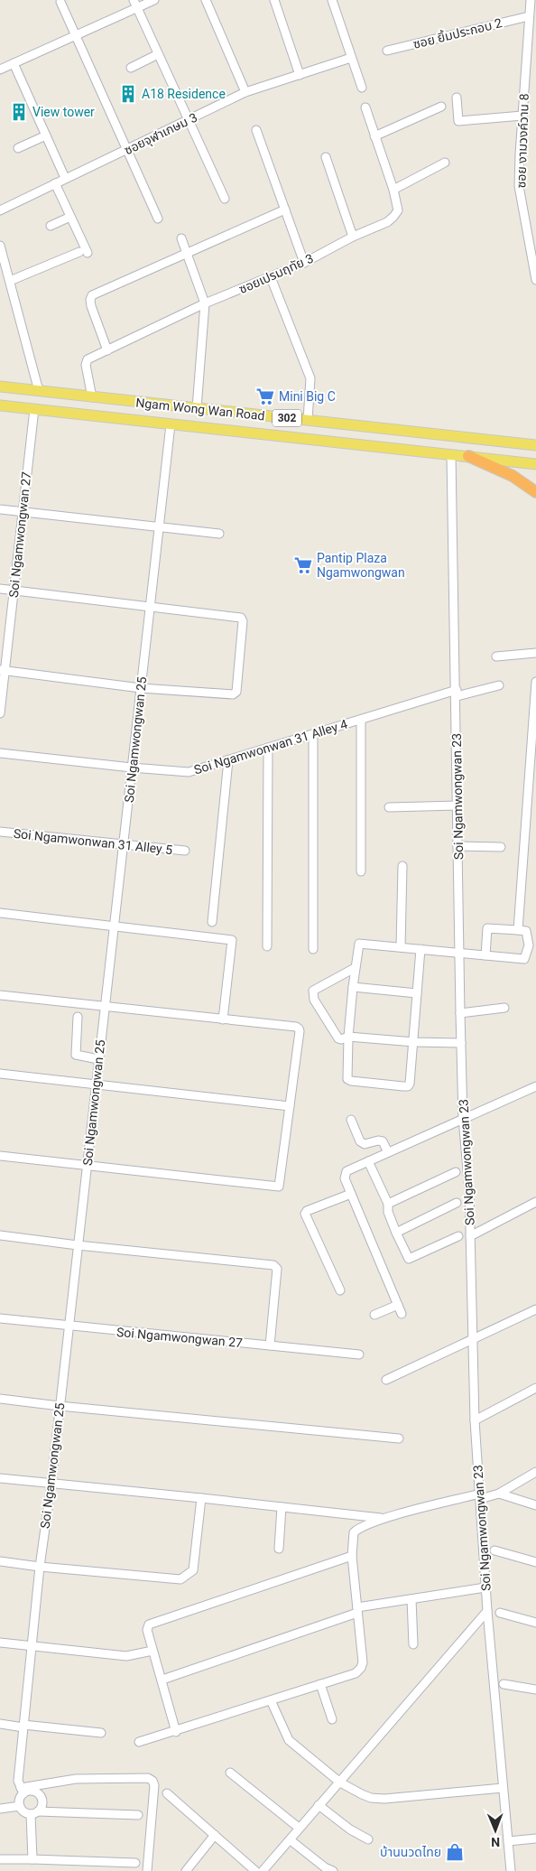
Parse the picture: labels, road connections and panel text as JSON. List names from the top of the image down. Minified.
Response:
{"streets":{"main road":["Ngam Wong Wan Road","302"],"street":["ซอย ยิ้มประกอบ 2","ซอยจุฬาเกษม 3","ซอย งามวงค์วาน 8","ซอยเปรมฤทัย 3","Soi Ngamwongwan 27","Soi Ngamwongwan 25","Soi Ngamwonwan 31 Alley 4","Soi Ngamwongwan 23","Soi Ngamwonwan 31 Alley 5"]},"crossings":[["ซอย ยิ้มประกอบ 2","ซอย งามวงค์วาน 8"],["ซอยเปรมฤทัย 3","Ngam Wong Wan Road"],["Ngam Wong Wan Road","Soi Ngamwongwan 27"],["Ngam Wong Wan Road","Soi Ngamwongwan 25"],["Ngam Wong Wan Road","Soi Ngamwongwan 23"],["Soi Ngamwongwan 27","Soi Ngamwongwan 25"],["Soi Ngamwongwan 25","Soi Ngamwonwan 31 Alley 4"],["Soi Ngamwongwan 25","Soi Ngamwonwan 31 Alley 5"],["Soi Ngamwonwan 31 Alley 4","Soi Ngamwongwan 23"]],"places":{"building":["A18 Residence","View tower"],"supermarket":["Mini Big C","Pantip Plaza Ngamwongwan"],"shop":["บ้านนวดไทย"]},"north":"bottom"}
